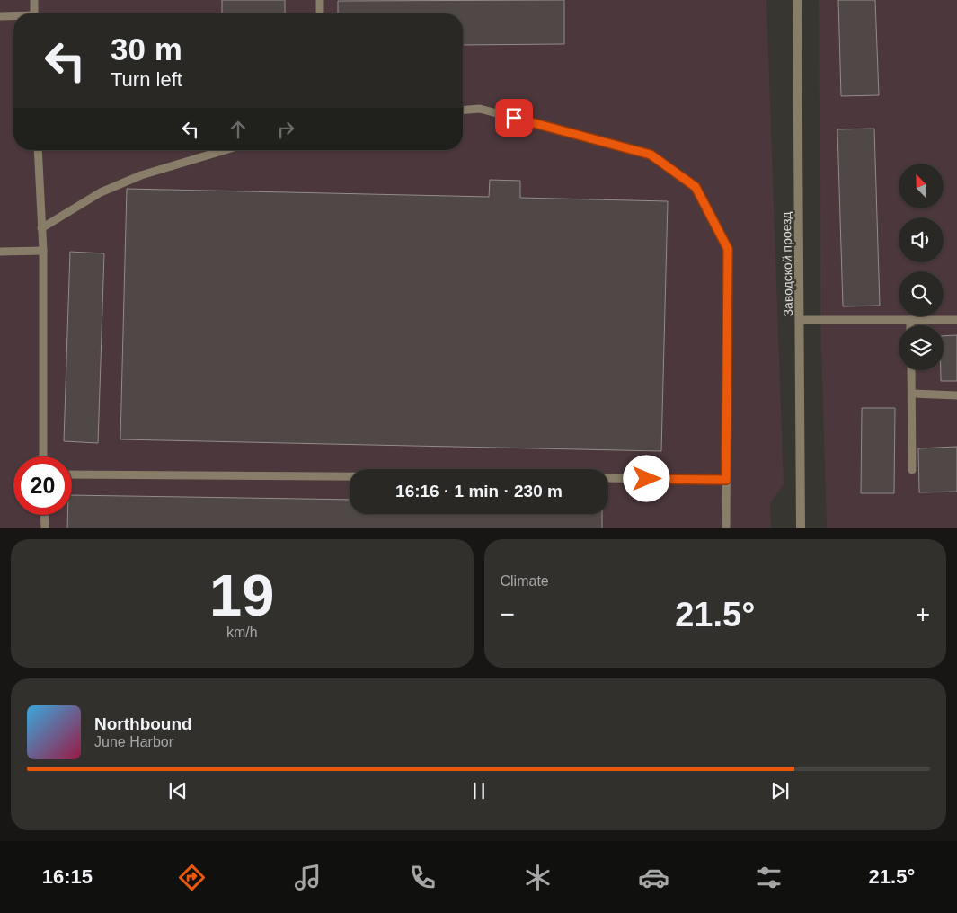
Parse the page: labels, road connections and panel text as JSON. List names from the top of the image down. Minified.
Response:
{"streets":{"street":["Заводской проезд"]},"north":"top left","page":{"turn":["30 m","Turn left"],"limit":"20","trip":"16:16 · 1 min · 230 m","tile":[["19","km/h"],"Climate"],"heat":["−","21.5°","+"],"song":["Northbound","June Harbor"],"tabs":["16:15","21.5°"]}}
